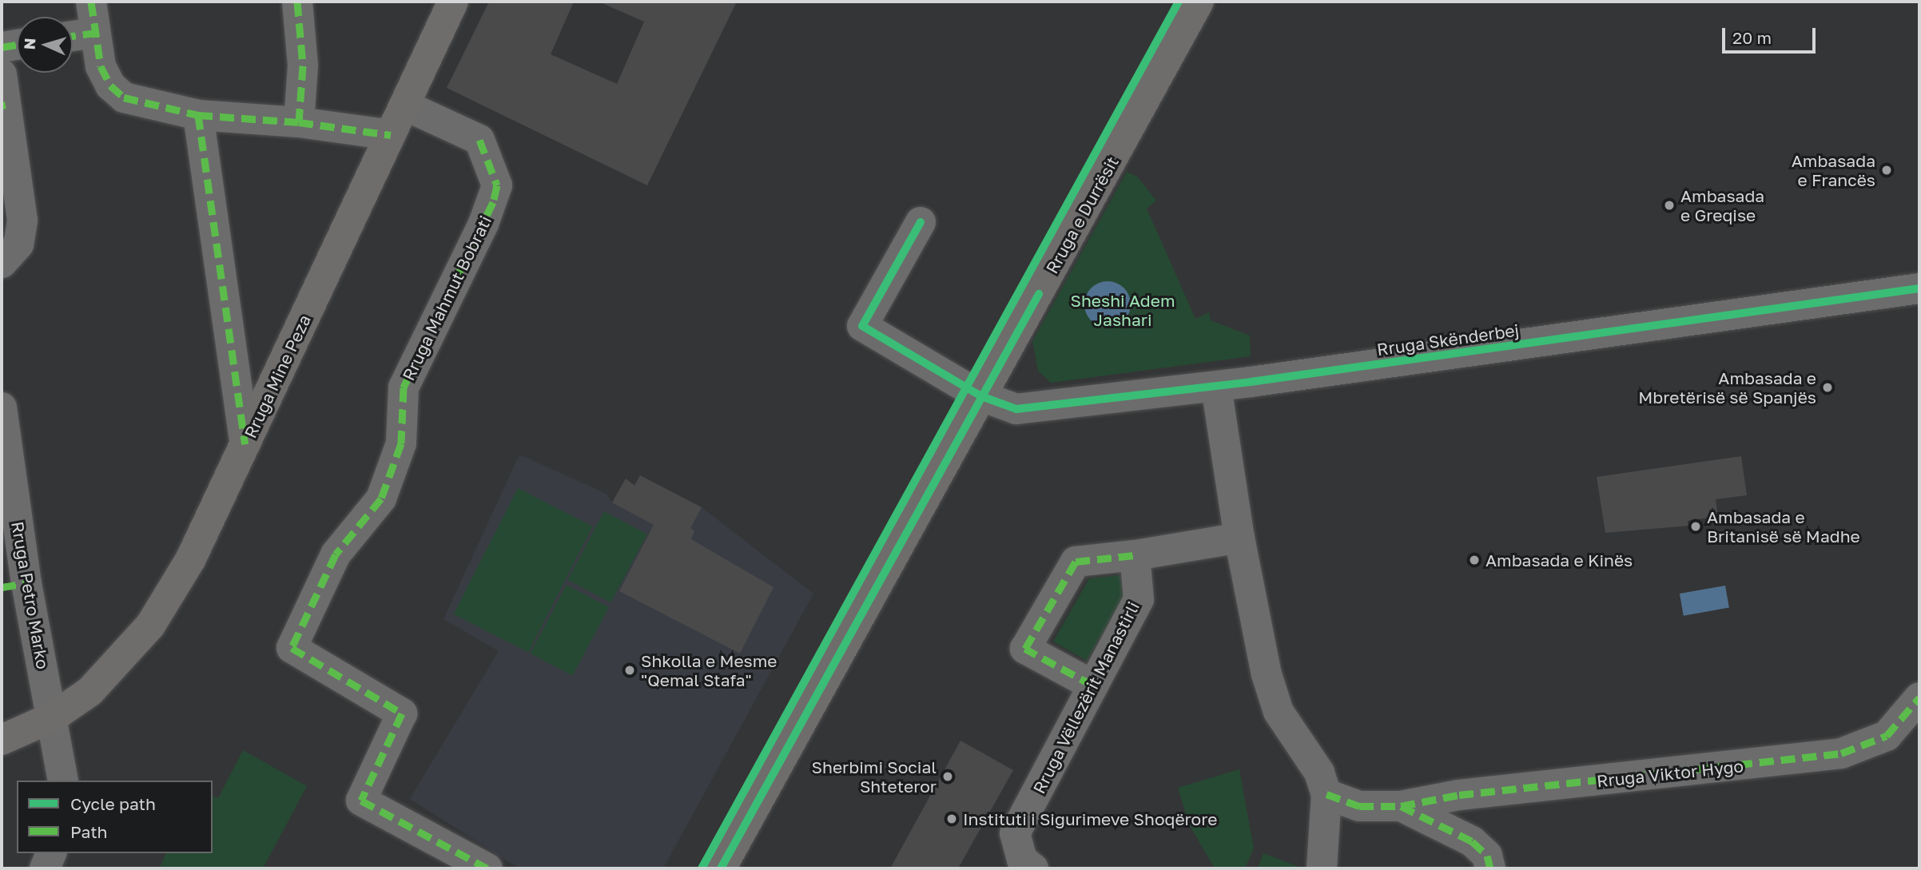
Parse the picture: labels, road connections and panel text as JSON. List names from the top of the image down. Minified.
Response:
{"streets":{"main road":["Rruga e Durrësit","Rruga Mine Peza"],"street":["Rruga Mahmut Bobrati","Rruga Skënderbej","Rruga Petro Marko","Rruga Vëllezërit Manastirli","Rruga Viktor Hygo"]},"crossings":[["Rruga e Durrësit","Rruga Skënderbej"],["Rruga Mahmut Bobrati","Rruga Mine Peza"],["Rruga Mine Peza","Rruga Petro Marko"]],"parks":["Sheshi Adem Jashari"],"places":["Ambasada e Francës","Ambasada e Greqise","Ambasada e Mbretërisë së Spanjës","Ambasada e Britanisë së Madhe","Ambasada e Kinës","Shkolla e Mesme \"Qemal Stafa\"","Sherbimi Social Shteteror","Instituti i Sigurimeve Shoqërore"],"legend":["Cycle path","Path"],"scale_bar":"20 m","north":"left"}
